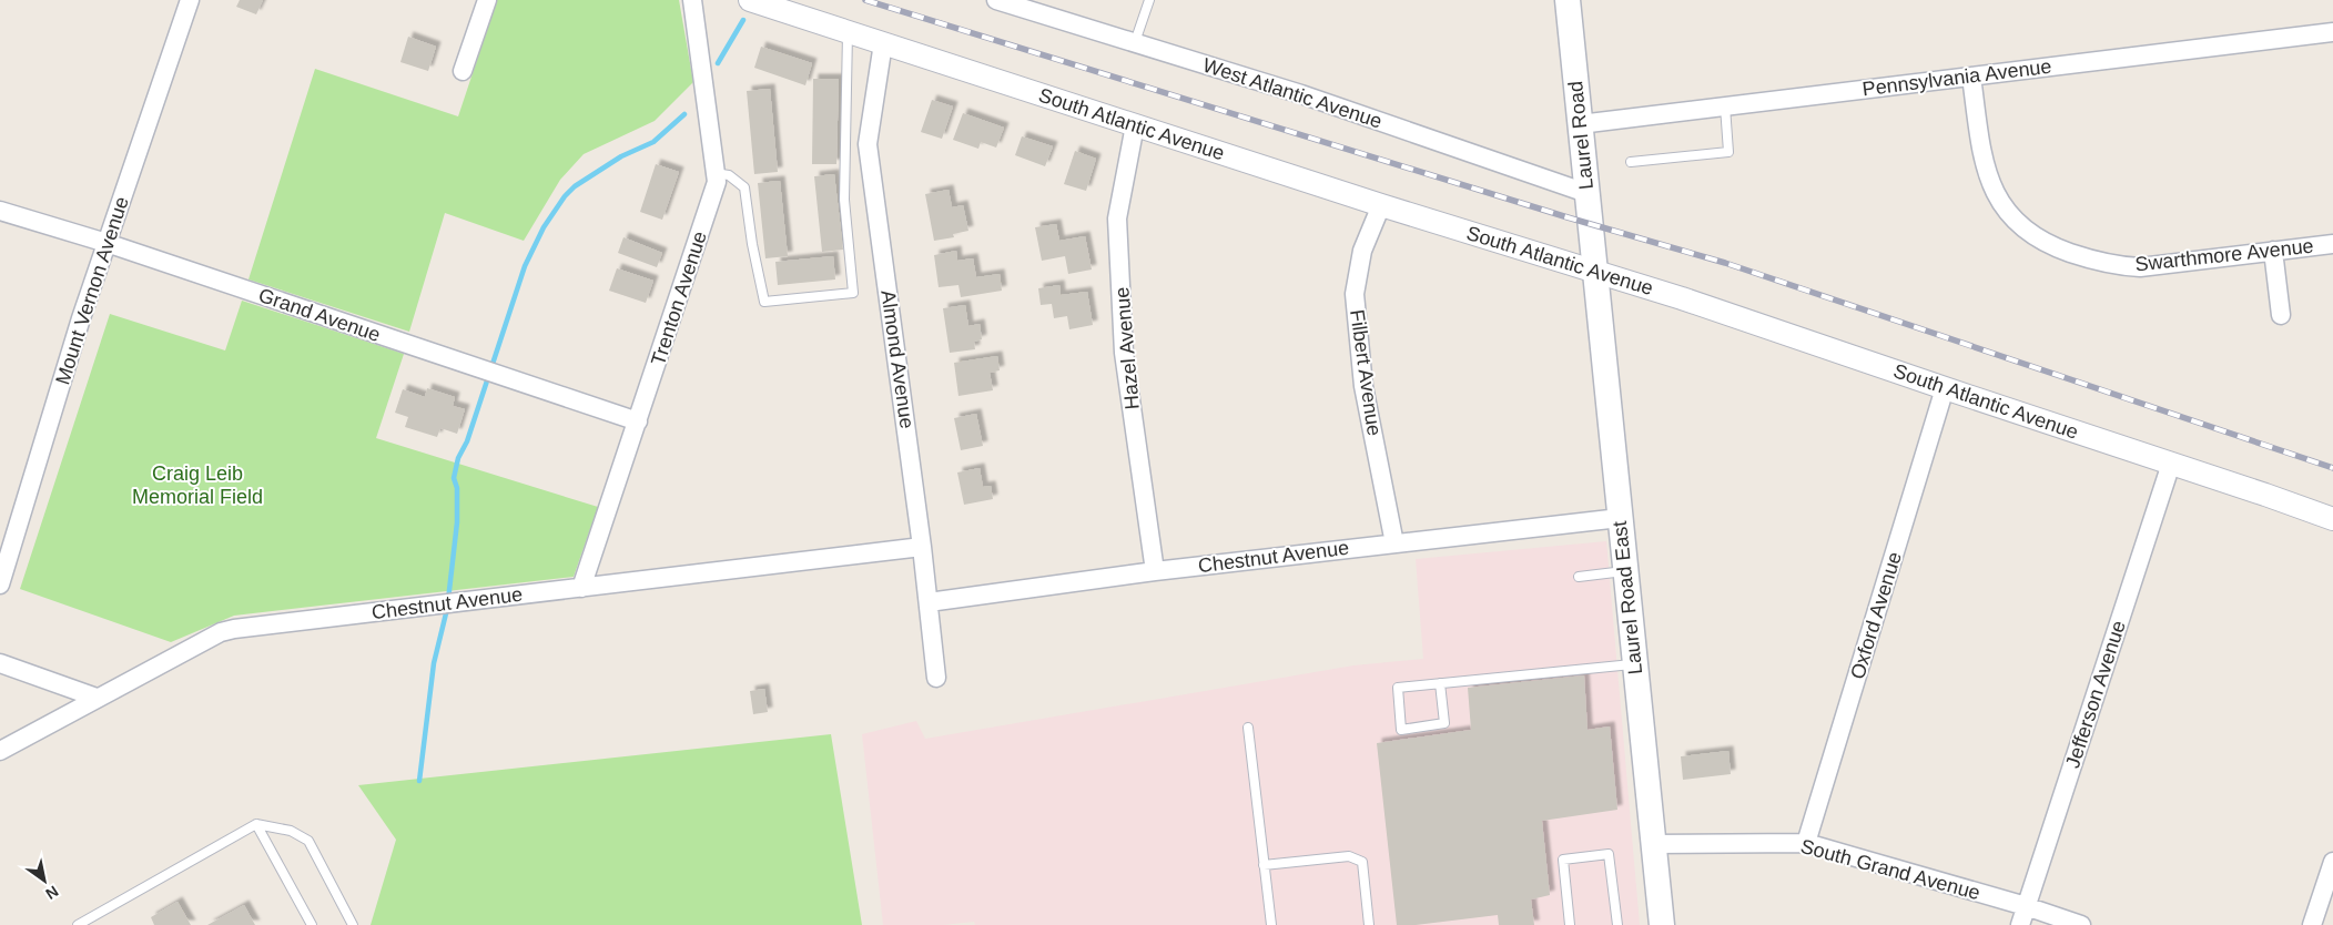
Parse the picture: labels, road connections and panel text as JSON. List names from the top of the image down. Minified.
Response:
{"streets":{"main road":["Laurel Road","Laurel Road East"],"street":["Pennsylvania Avenue","West Atlantic Avenue","South Atlantic Avenue","Swarthmore Avenue","Mount Vernon Avenue","Trenton Avenue","Grand Avenue","Hazel Avenue","Almond Avenue","Filbert Avenue","Chestnut Avenue","Oxford Avenue","Jefferson Avenue","South Grand Avenue"]},"crossings":[["Pennsylvania Avenue","Laurel Road"],["Pennsylvania Avenue","Swarthmore Avenue"],["West Atlantic Avenue","Laurel Road"],["South Atlantic Avenue","Laurel Road"],["South Atlantic Avenue","Hazel Avenue"],["South Atlantic Avenue","Almond Avenue"],["South Atlantic Avenue","Filbert Avenue"],["South Atlantic Avenue","Laurel Road East"],["South Atlantic Avenue","Oxford Avenue"],["South Atlantic Avenue","Jefferson Avenue"],["Laurel Road","Laurel Road East"],["Mount Vernon Avenue","Grand Avenue"],["Trenton Avenue","Grand Avenue"],["Trenton Avenue","Chestnut Avenue"],["Hazel Avenue","Chestnut Avenue"],["Almond Avenue","Chestnut Avenue"],["Filbert Avenue","Chestnut Avenue"],["Chestnut Avenue","Laurel Road East"],["Laurel Road East","South Grand Avenue"],["Oxford Avenue","South Grand Avenue"],["Jefferson Avenue","South Grand Avenue"]],"parks":["Craig Leib Memorial Field"],"north":"bottom right"}
